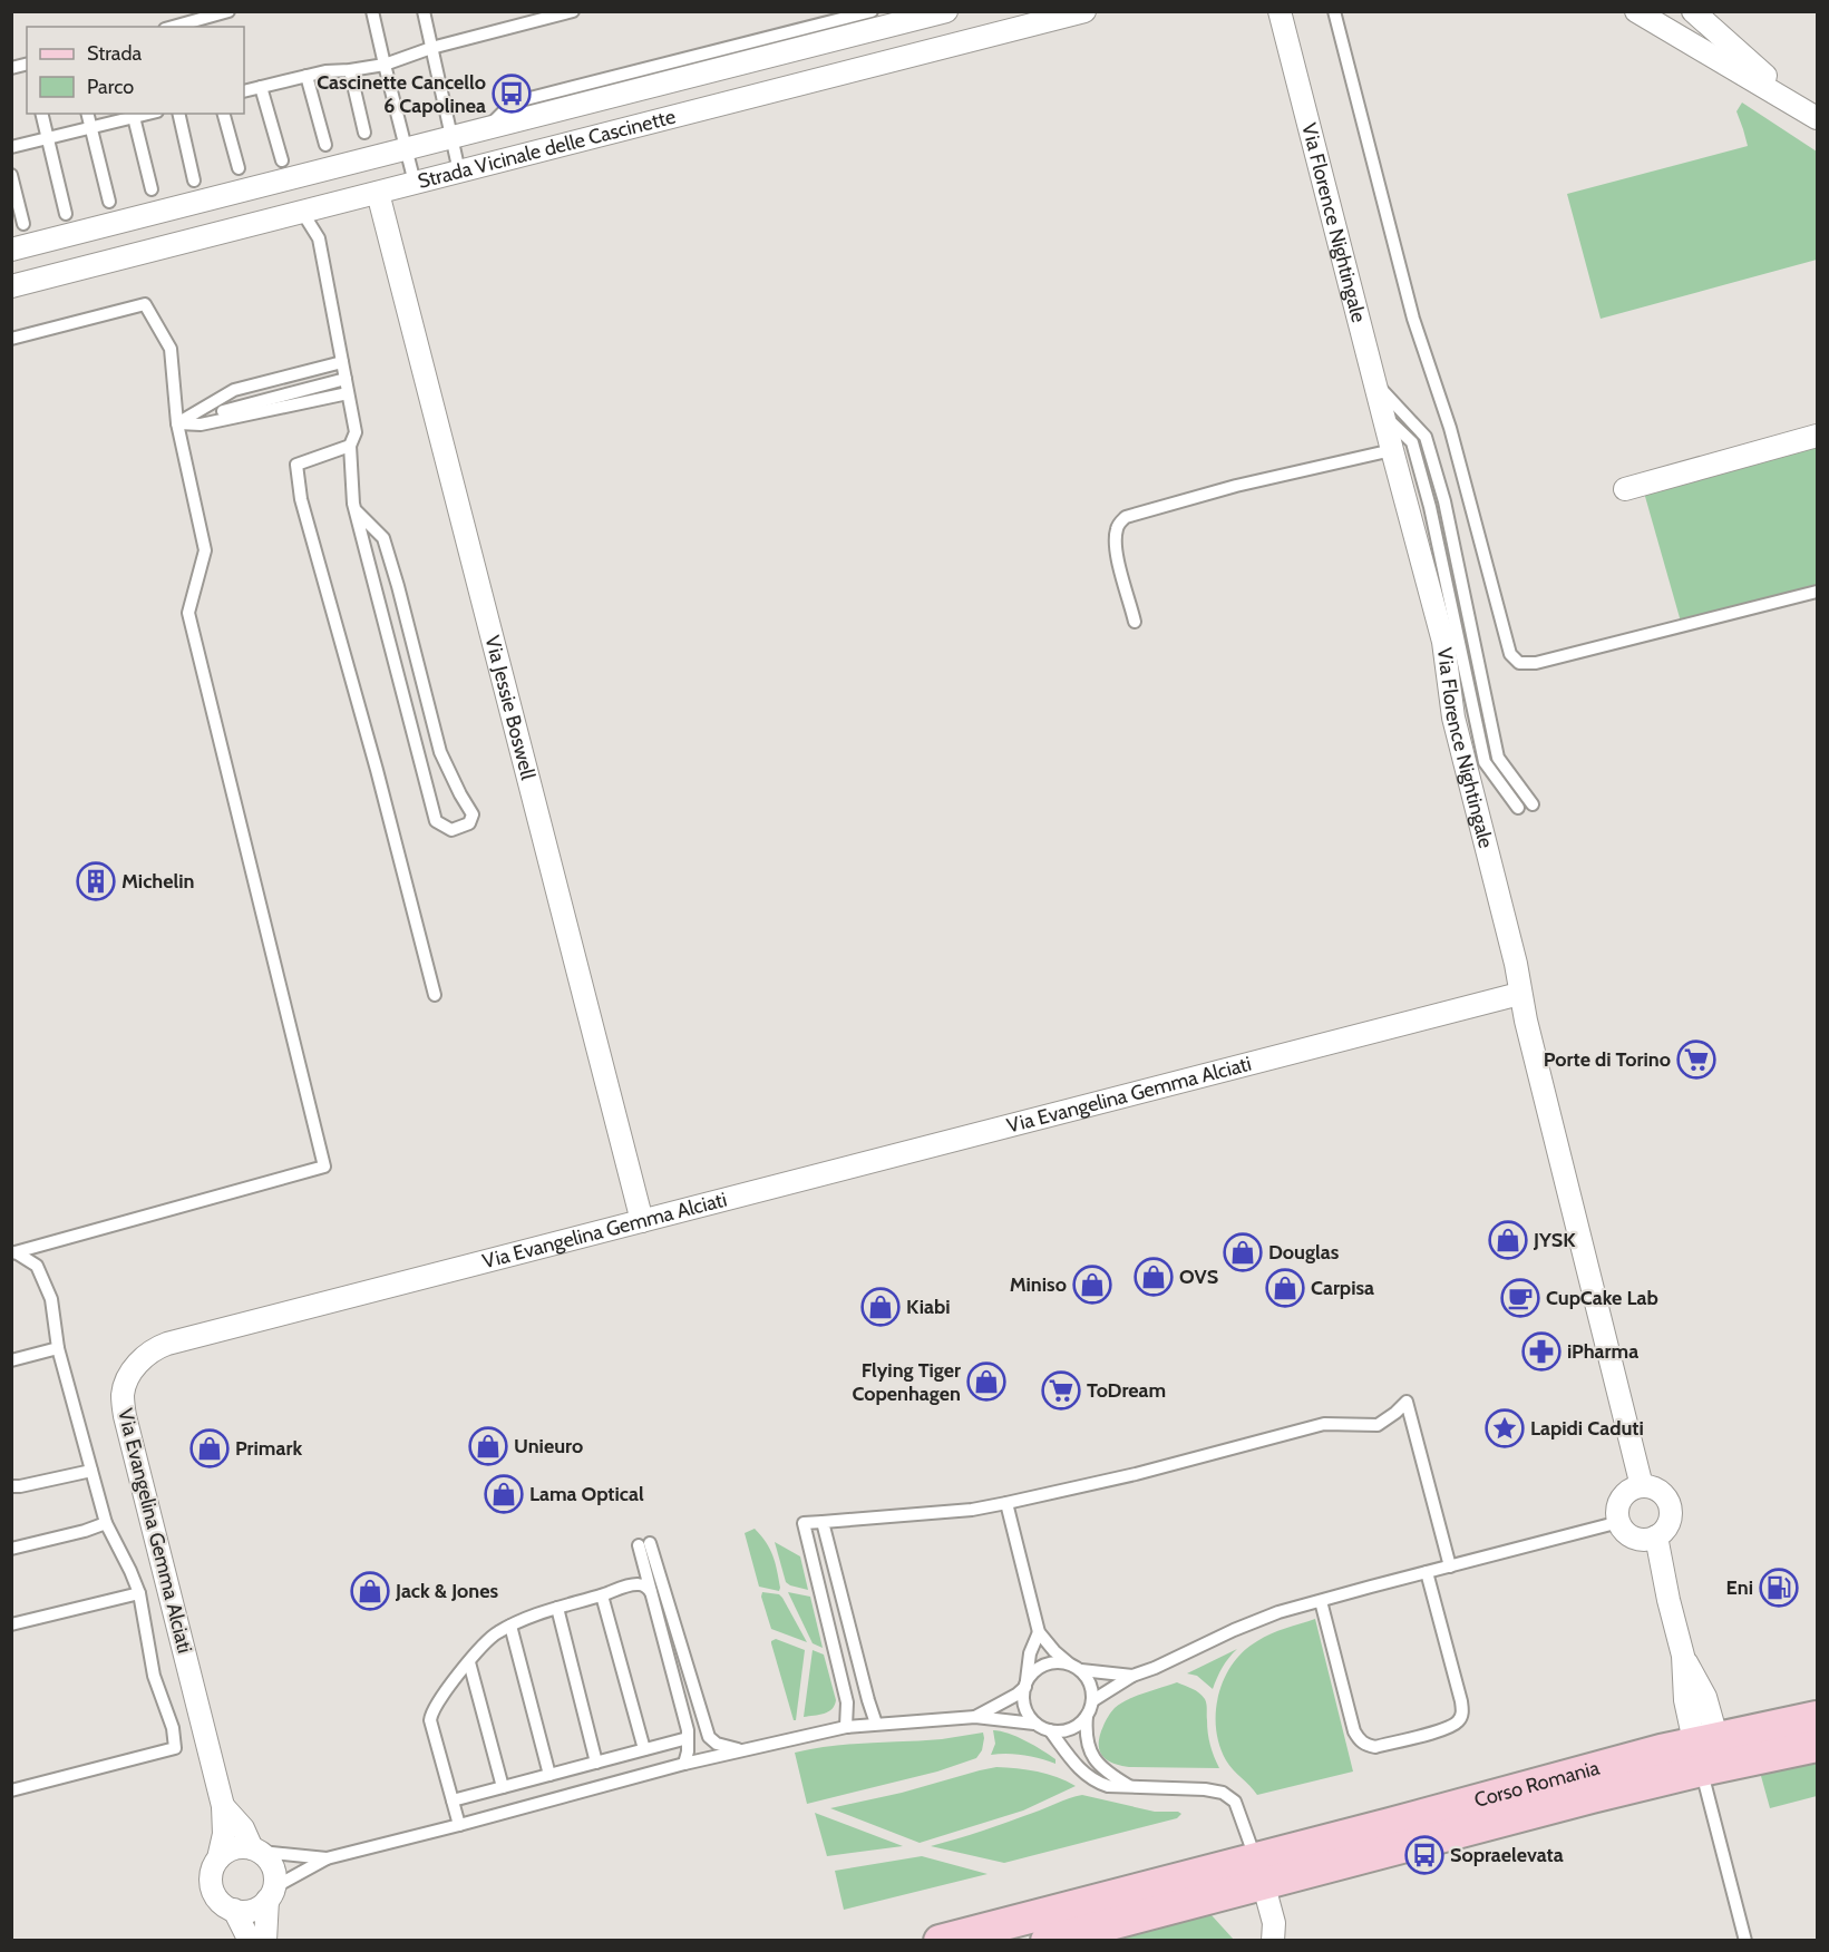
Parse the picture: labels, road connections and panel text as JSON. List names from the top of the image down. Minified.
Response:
{"streets":{"main road":["Corso Romania"],"street":["Strada Vicinale delle Cascinette","Via Florence Nightingale","Via Jessie Boswell","Via Evangelina Gemma Alciati"]},"crossings":[["Strada Vicinale delle Cascinette","Via Jessie Boswell"],["Via Florence Nightingale","Via Evangelina Gemma Alciati"],["Via Jessie Boswell","Via Evangelina Gemma Alciati"]],"places":{"bus stop":["Cascinette Cancello 6 Capolinea","Sopraelevata"],"building":["Michelin"],"supermarket":["Porte di Torino","ToDream"],"shop":["JYSK","Douglas","OVS","Miniso","Carpisa","Kiabi","Flying Tiger Copenhagen","Unieuro","Primark","Lama Optical","Jack & Jones"],"cafe":["CupCake Lab"],"pharmacy":["iPharma"],"place":["Lapidi Caduti"],"fuel station":["Eni"]},"legend":["Strada","Parco"]}
